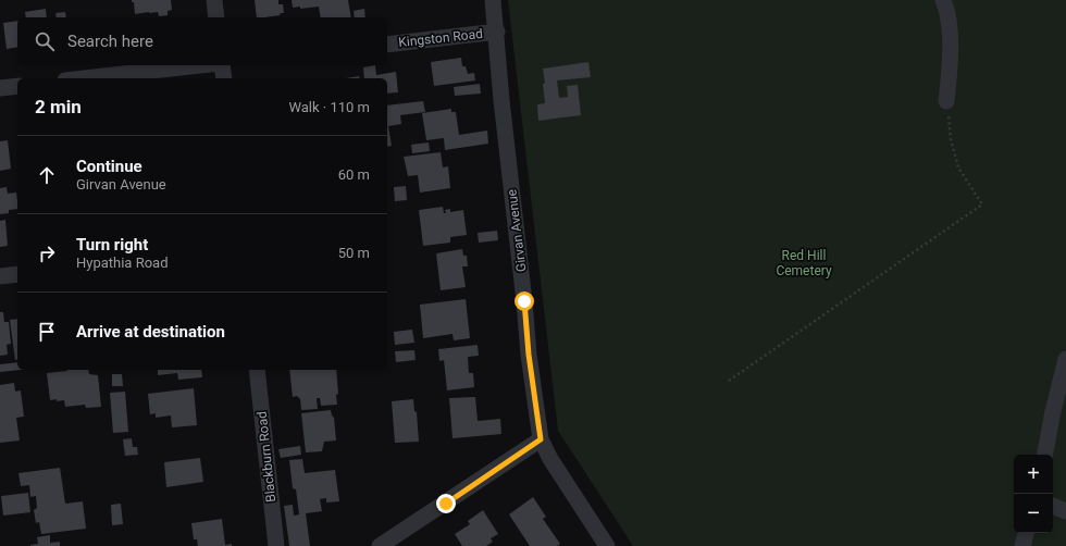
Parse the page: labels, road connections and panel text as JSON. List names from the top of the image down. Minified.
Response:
{"streets":{"street":["Kingston Road","Girvan Avenue","Blackburn Road"]},"crossings":[["Kingston Road","Girvan Avenue"]],"parks":["Red Hill Cemetery"],"page":{"search":"Search here","heading":["2 min","Walk · 110 m"],"list":[["Continue","Girvan Avenue","60 m"],["Turn right","Hypathia Road","50 m"],"Arrive at destination"],"map_buttons":["+","−"]}}
